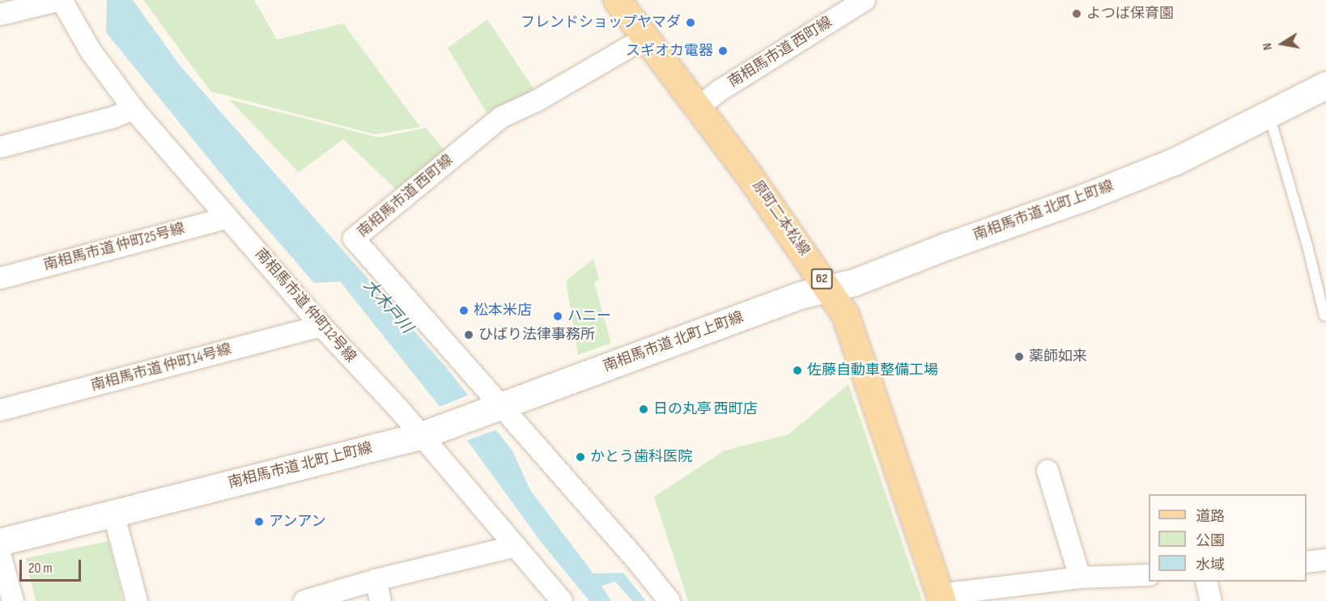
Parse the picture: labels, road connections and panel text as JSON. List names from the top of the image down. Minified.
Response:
{"streets":{"main road":["原町二本松線","62"],"street":["南相馬市道 西町線","南相馬市道 北町上町線","南相馬市道 仲町25号線","南相馬市道 仲町12号線","南相馬市道 仲町14号線"]},"crossings":[["南相馬市道 西町線","南相馬市道 北町上町線"],["南相馬市道 西町線","原町二本松線"],["南相馬市道 北町上町線","原町二本松線"],["南相馬市道 北町上町線","南相馬市道 仲町12号線"],["南相馬市道 仲町25号線","南相馬市道 仲町12号線"],["南相馬市道 仲町12号線","南相馬市道 仲町14号線"]],"water":["大木戸川"],"places":["よつば保育園","フレンドショップヤマダ","スギオカ電器","松本米店","ハニー","ひばり法律事務所","薬師如来","佐藤自動車整備工場","日の丸亭 西町店","かとう歯科医院","アンアン"],"legend":["道路","公園","水域"],"scale_bar":"20 m","north":"left"}
